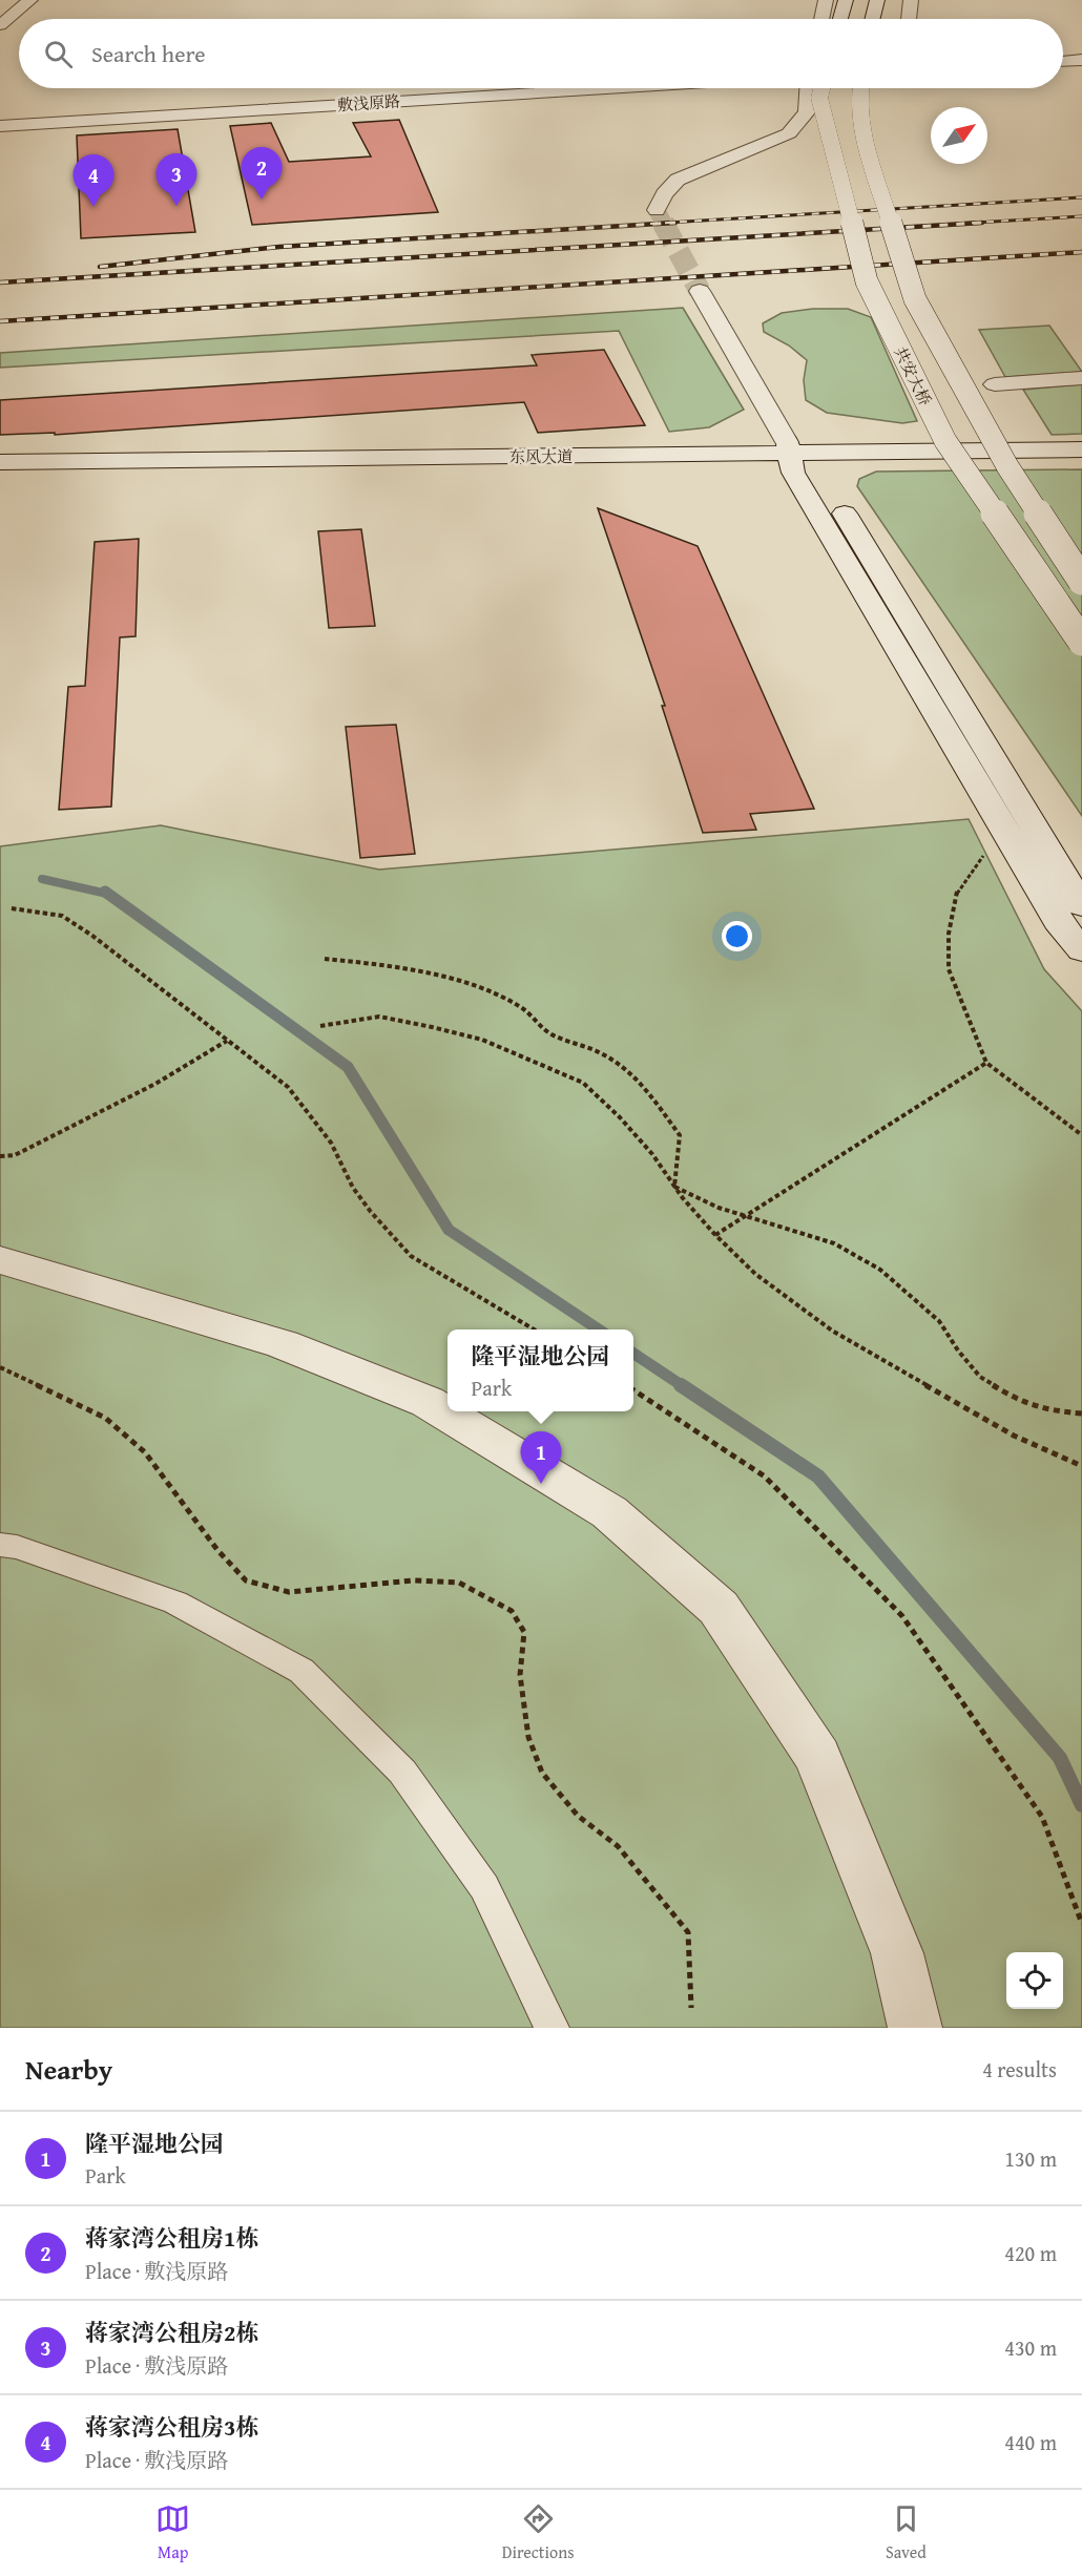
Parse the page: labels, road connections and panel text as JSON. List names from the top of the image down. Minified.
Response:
{"streets":{"main road":["敷浅原路","共安大桥","东风大道"]},"north":"top right","page":{"search":"Search here","pins":["2","3","4","1"],"popup":["隆平湿地公园","Park"],"heading":["Nearby","4 results"],"list":[{"mark":"1","name":"隆平湿地公园","note":"Park","value":"130 m"},{"mark":"2","name":"蒋家湾公租房1栋","note":"Place · 敷浅原路","value":"420 m"},{"mark":"3","name":"蒋家湾公租房2栋","note":"Place · 敷浅原路","value":"430 m"},{"mark":"4","name":"蒋家湾公租房3栋","note":"Place · 敷浅原路","value":"440 m"}],"nav":["Map","Directions","Saved"]}}
